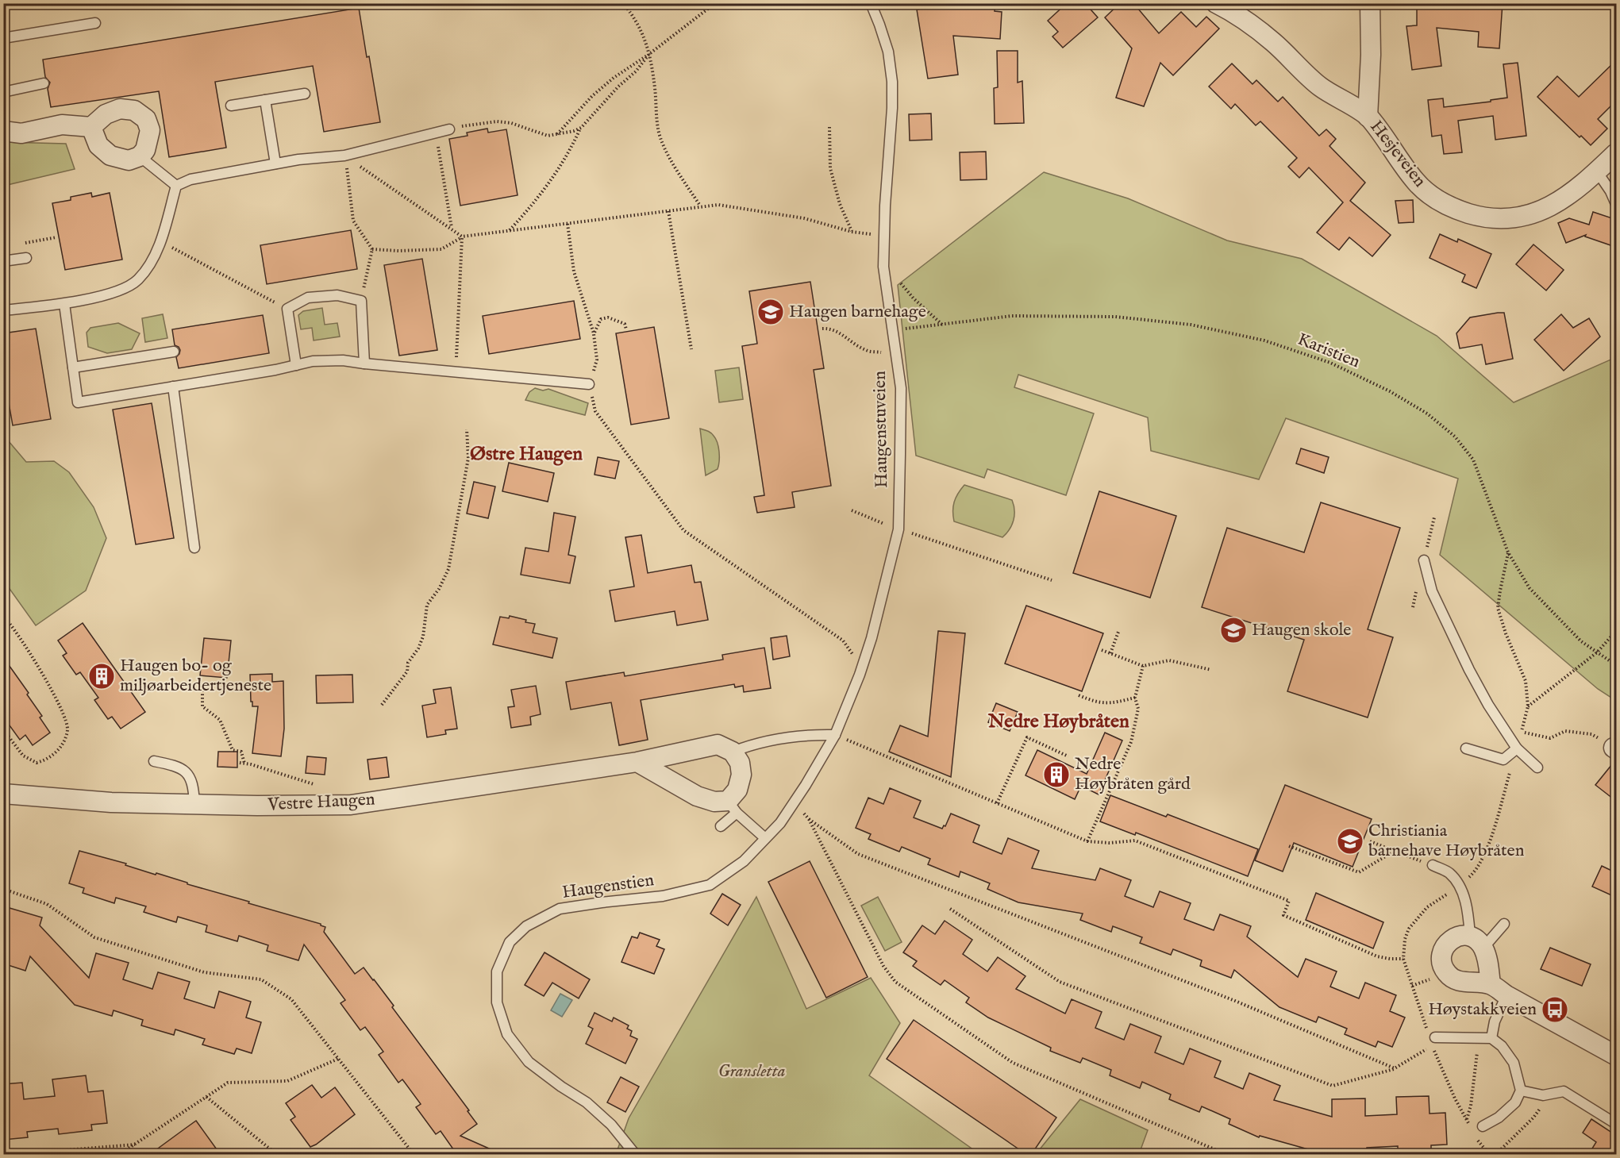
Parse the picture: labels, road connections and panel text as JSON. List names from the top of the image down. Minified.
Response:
{"streets":{"street":["Hesjeveien","Vestre Haugen"],"lane":["Haugenstuveien","Haugenstien"],"path":["Karistien"]},"crossings":[["Karistien","Haugenstuveien"],["Haugenstuveien","Haugenstien"]],"districts":["Østre Haugen","Nedre Høybråten"],"parks":["Gransletta"],"places":{"school or university":["Haugen barnehage","Haugen skole","Christiania barnehave Høybråten"],"building":["Haugen bo- og miljøarbeidertjeneste","Nedre Høybråten gård"],"bus stop":["Høystakkveien"]}}
